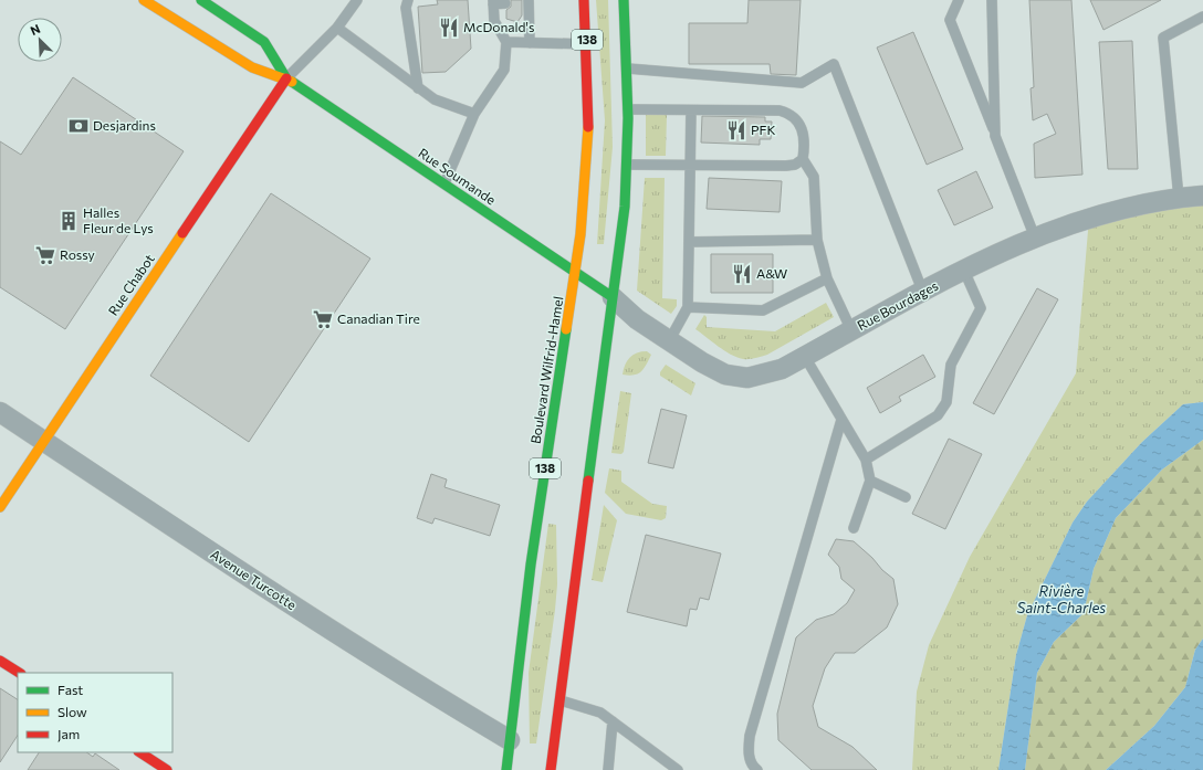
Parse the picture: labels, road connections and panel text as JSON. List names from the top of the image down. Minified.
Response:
{"streets":{"main road":["138","Rue Soumande","Rue Chabot","Boulevard Wilfrid-Hamel"],"street":["Rue Bourdages","Avenue Turcotte"]},"crossings":[["Rue Soumande","Rue Chabot"],["Rue Soumande","Rue Bourdages"],["Rue Soumande","Boulevard Wilfrid-Hamel"],["Rue Chabot","Avenue Turcotte"],["Boulevard Wilfrid-Hamel","Avenue Turcotte"]],"water":["Rivière Saint-Charles"],"places":{"restaurant":["McDonald's","PFK","A&W"],"bank":["Desjardins"],"building":["Halles Fleur de Lys"],"supermarket":["Rossy","Canadian Tire"]},"legend":["Fast","Slow","Jam"],"north":"top left"}
